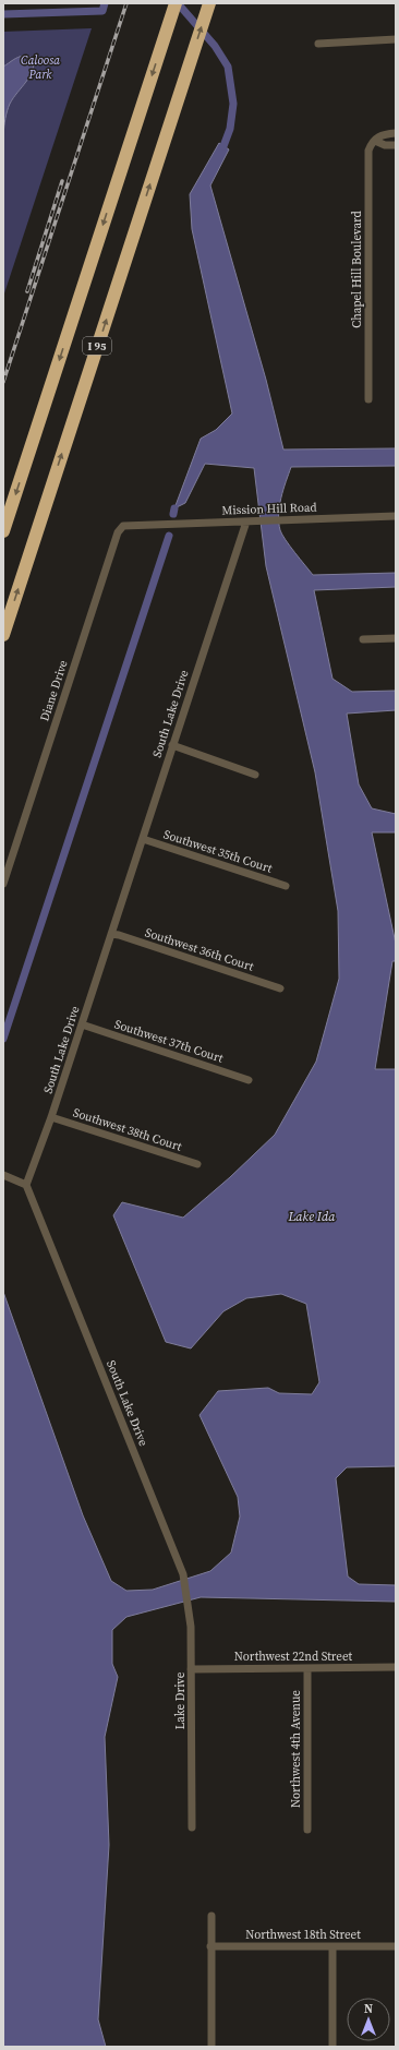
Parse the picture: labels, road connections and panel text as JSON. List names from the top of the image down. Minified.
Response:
{"streets":{"highway":["I 95"],"street":["Chapel Hill Boulevard","Mission Hill Road","Diane Drive","South Lake Drive","Southwest 35th Court","Southwest 36th Court","Southwest 37th Court","Southwest 38th Court","Northwest 22nd Street","Lake Drive","Northwest 4th Avenue","Northwest 18th Street"]},"crossings":[["Mission Hill Road","Diane Drive"],["Mission Hill Road","South Lake Drive"],["South Lake Drive","Southwest 35th Court"],["South Lake Drive","Southwest 36th Court"],["South Lake Drive","Southwest 37th Court"],["South Lake Drive","Southwest 38th Court"],["South Lake Drive","Lake Drive"],["Northwest 22nd Street","Lake Drive"],["Northwest 22nd Street","Northwest 4th Avenue"]],"water":["Lake Ida"],"parks":["Caloosa Park"],"north":"top"}
